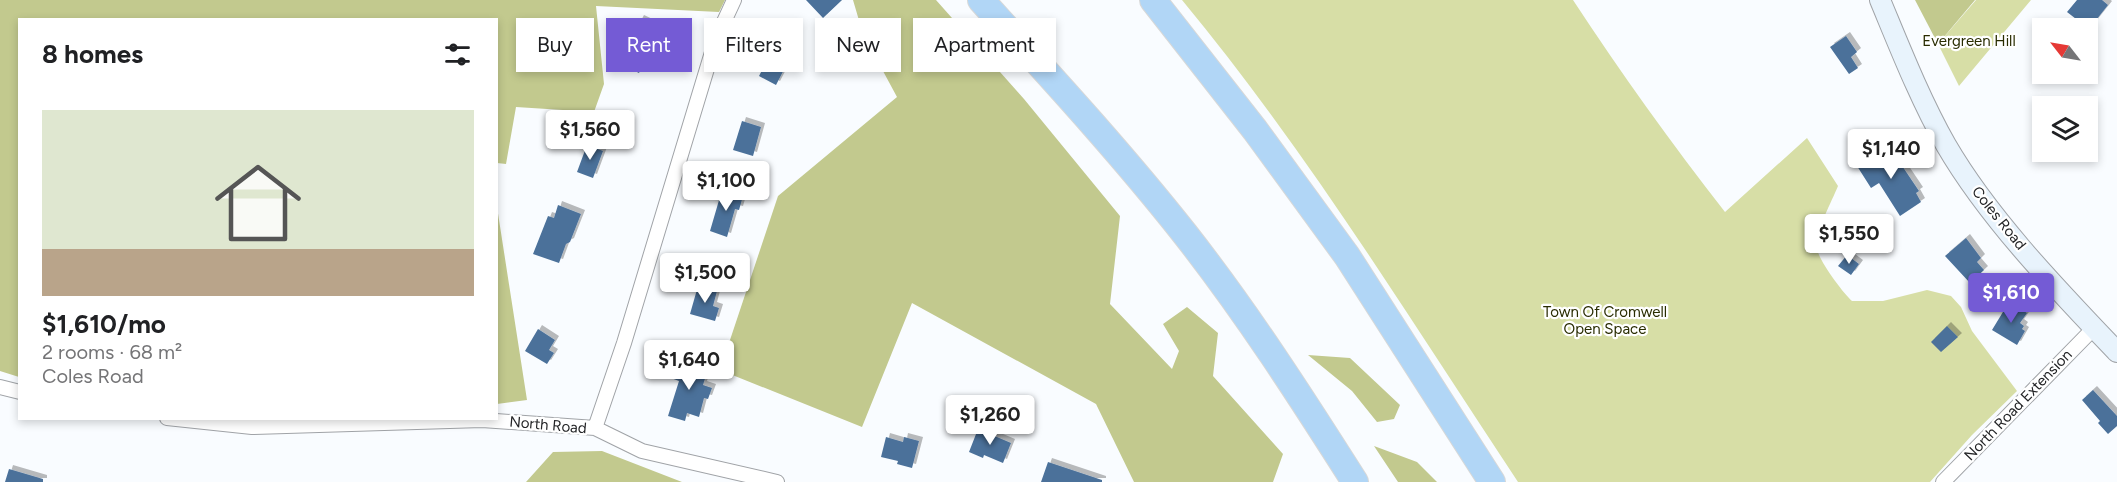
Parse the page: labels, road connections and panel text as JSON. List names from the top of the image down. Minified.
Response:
{"streets":{"street":["Coles Road","North Road Extension","North Road"]},"crossings":[["Coles Road","North Road Extension"]],"parks":["Evergreen Hill","Town Of Cromwell Open Space"],"north":"top left","page":{"chip":["Buy","Rent","Filters","New","Apartment"],"heading":"8 homes","list":[{"name":"$1,610/mo","note":"2 rooms · 68 m² · Coles Road"}],"price":["$1,560","$1,140","$1,100","$1,550","$1,500","$1,610","$1,640","$1,260"]}}
